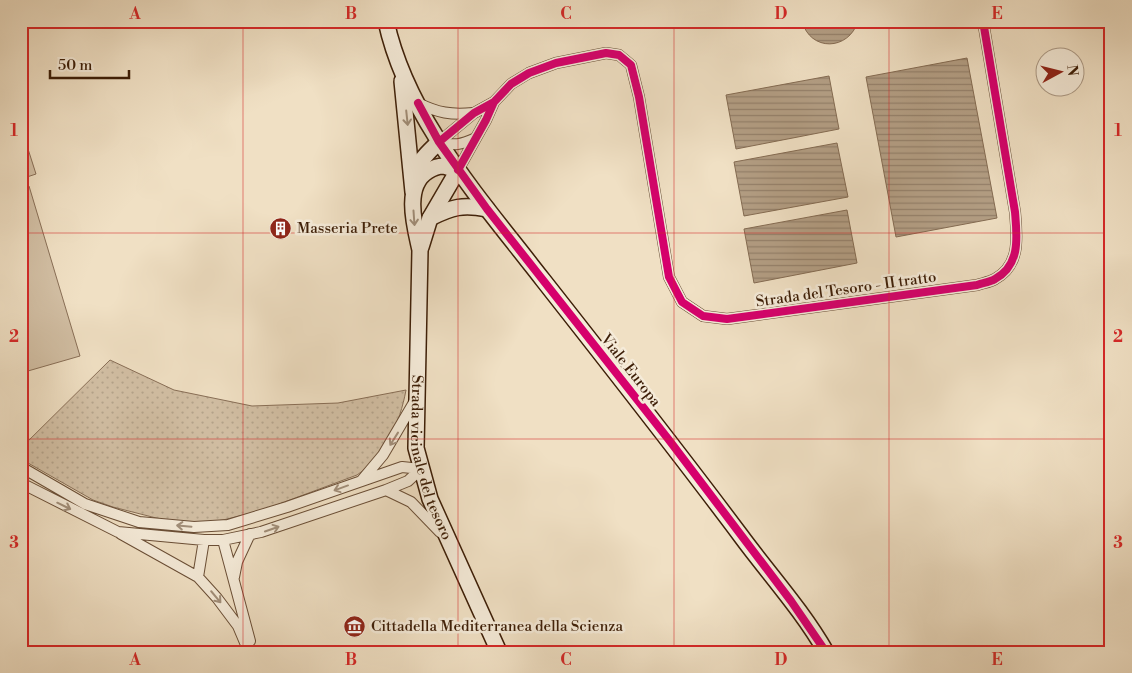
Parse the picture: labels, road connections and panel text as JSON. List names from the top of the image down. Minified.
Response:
{"streets":{"main road":["Viale Europa","Strada vicinale del tesoro"],"street":["Strada del Tesoro - II tratto"]},"places":{"building":["Masseria Prete"],"museum":["Cittadella Mediterranea della Scienza"]},"scale_bar":"50 m","north":"right","grid":{"columns":["A","B","C","D","E"],"rows":["1","2","3"]}}
